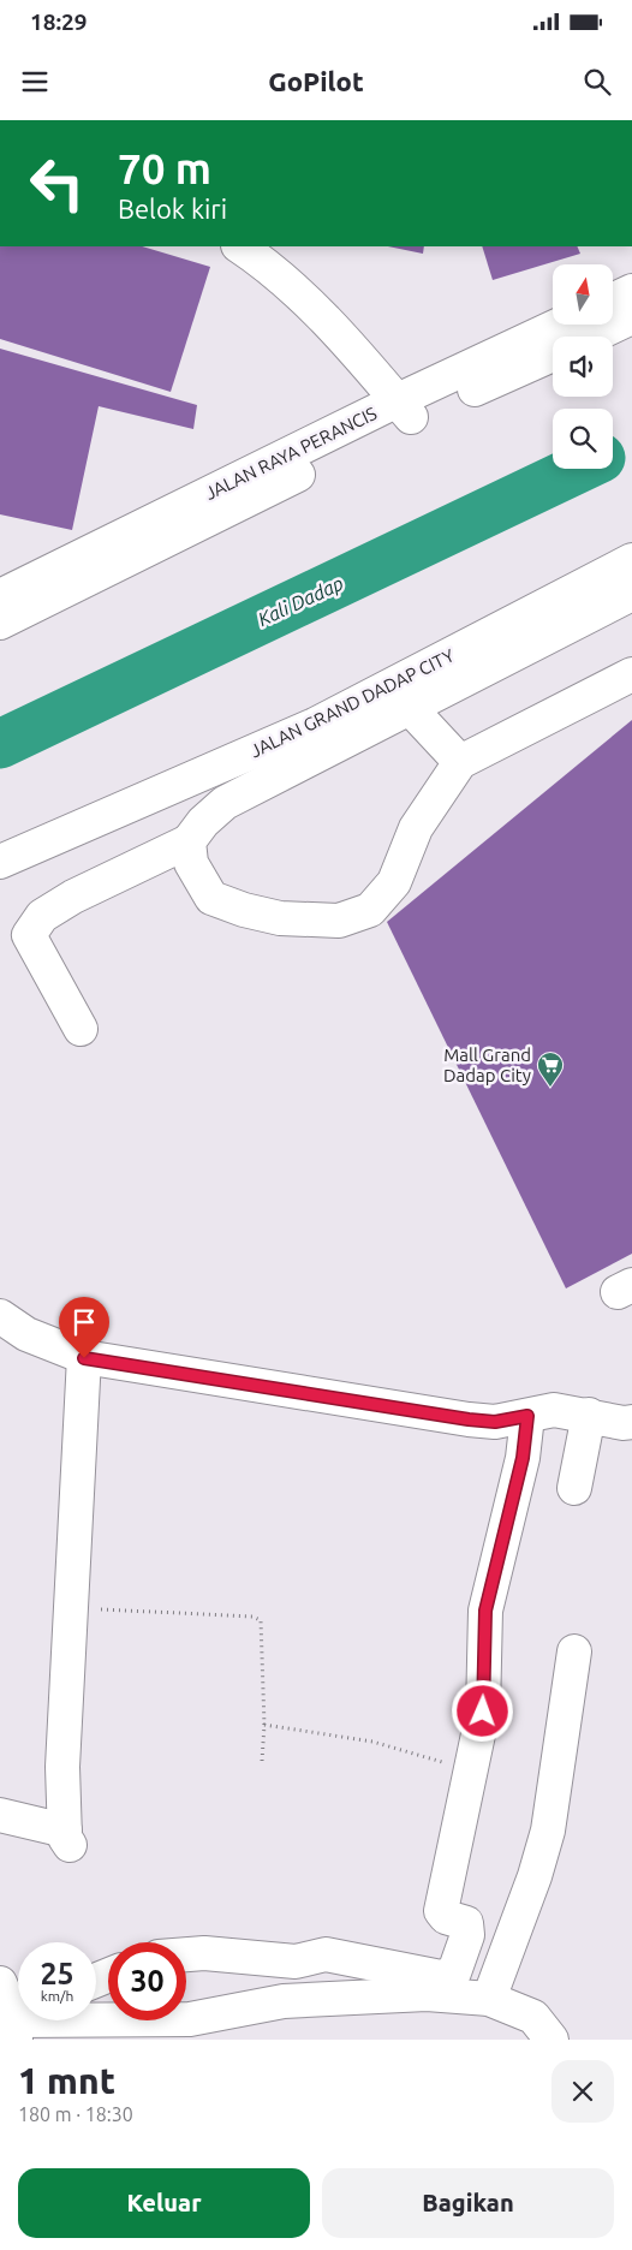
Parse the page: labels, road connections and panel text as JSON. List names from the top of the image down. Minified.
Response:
{"streets":{"street":["JALAN RAYA PERANCIS","JALAN GRAND DADAP CITY"]},"water":["Kali Dadap"],"places":{"supermarket":["Mall Grand Dadap City"]},"north":"top","page":{"status":"18:29","header":"GoPilot","turn":["70 m","Belok kiri"],"speed":"25 km/h","limit":"30","heading":["1 mnt","180 m · 18:30"],"buttons":["Keluar","Bagikan"]}}
